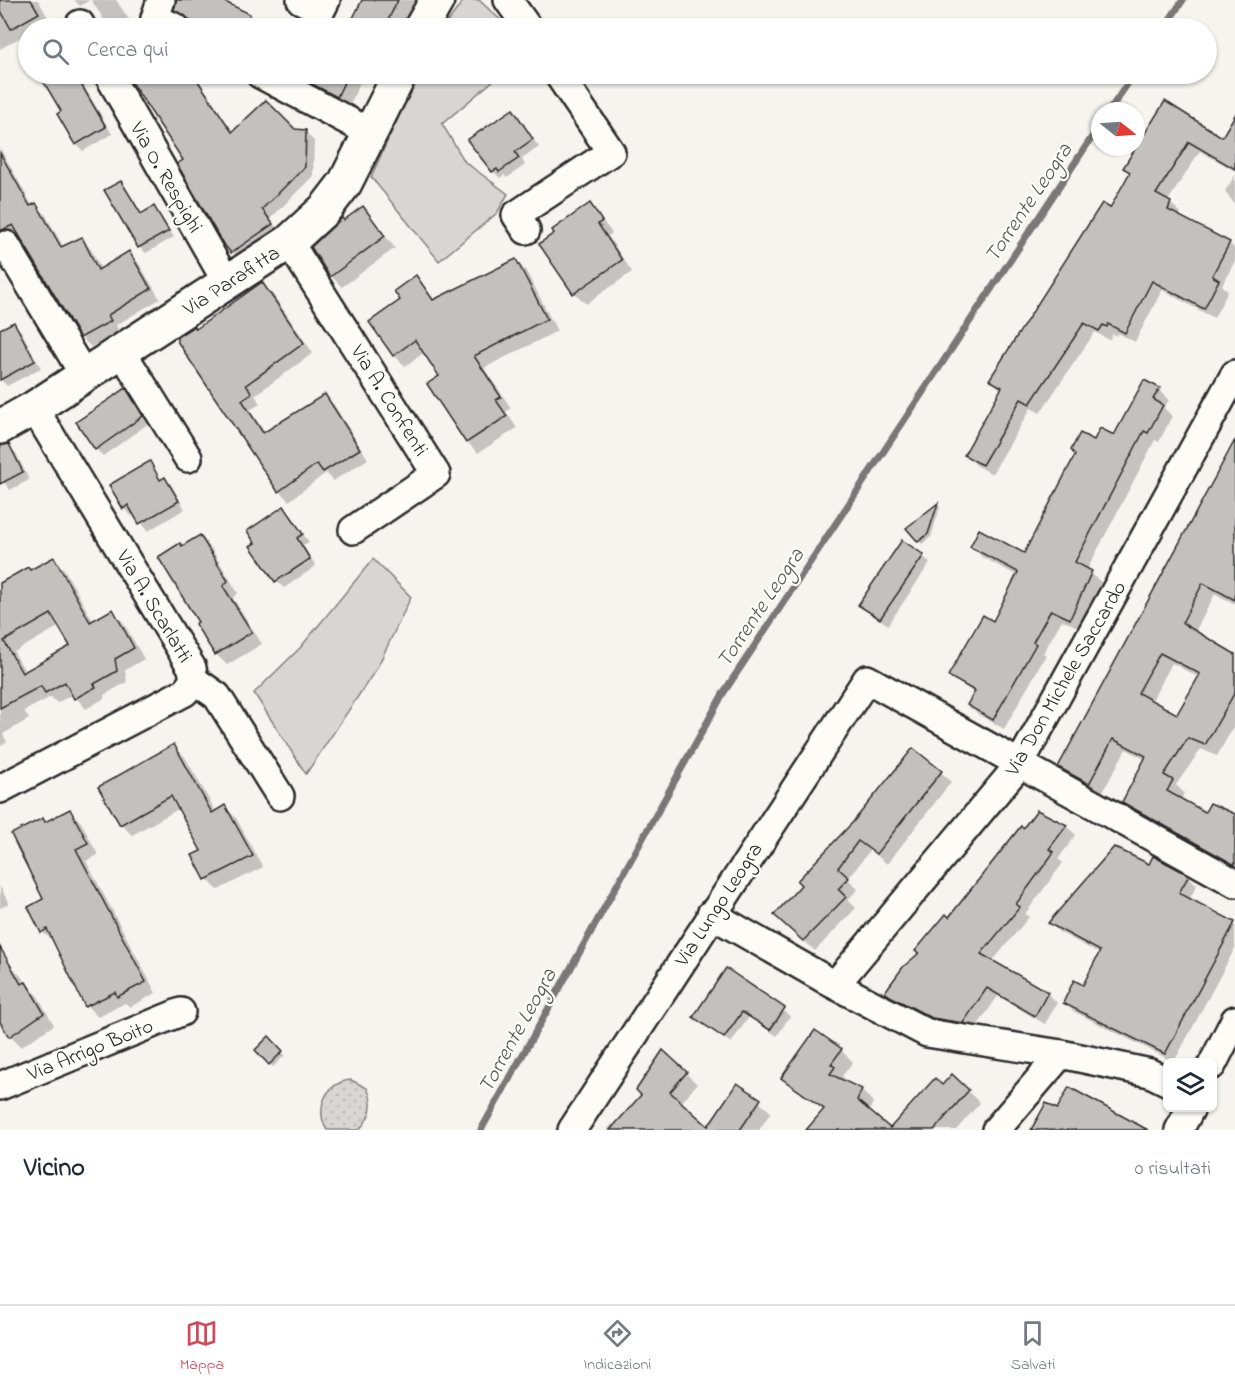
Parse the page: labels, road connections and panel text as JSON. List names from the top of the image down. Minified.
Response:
{"streets":{"street":["Via O. Respighi","Via Parafitta","Via A. Confenti","Via A. Scarlatti","Via Don Michele Saccardo","Via Lungo Leogra","Via Arrigo Boito"]},"crossings":[["Via O. Respighi","Via Parafitta"],["Via Parafitta","Via A. Confenti"],["Via Parafitta","Via A. Scarlatti"],["Via Don Michele Saccardo","Via Lungo Leogra"]],"water":["Torrente Leogra"],"north":"right","page":{"search":"Cerca qui","heading":["Vicino","0 risultati"],"nav":["Mappa","Indicazioni","Salvati"]}}
